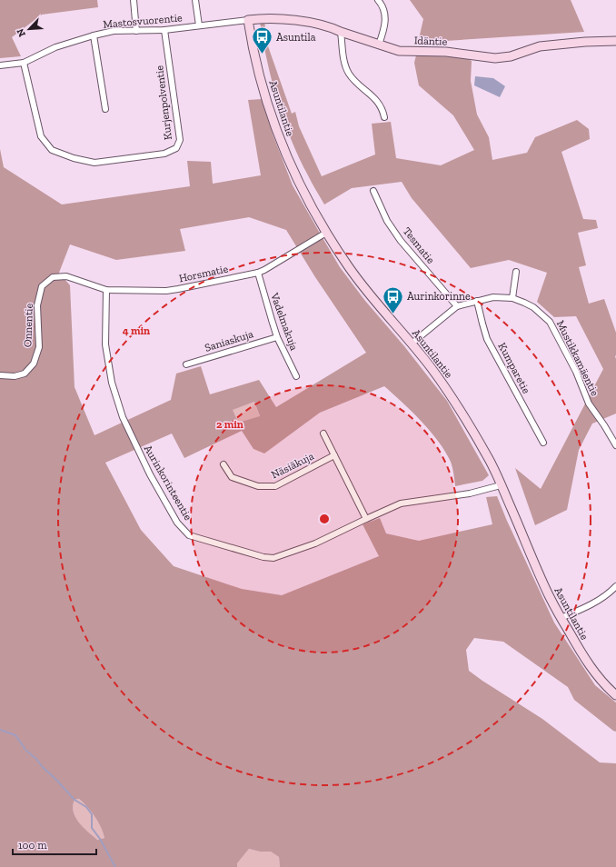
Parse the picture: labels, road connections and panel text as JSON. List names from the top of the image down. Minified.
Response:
{"streets":{"street":["Mastosvuorentie","Idäntie","Kurjenpolventie","Asuntilantie","Tesmatie","Horsmatie","Vadelmakuja","Onnentie","Saniaskuja","Mustikkamäentie","Kumparetie","Näsiäkuja","Aurinkorinteentie"]},"crossings":[["Mastosvuorentie","Idäntie"],["Mastosvuorentie","Kurjenpolventie"],["Mastosvuorentie","Asuntilantie"],["Idäntie","Asuntilantie"],["Asuntilantie","Horsmatie"],["Asuntilantie","Mustikkamäentie"],["Asuntilantie","Aurinkorinteentie"],["Tesmatie","Mustikkamäentie"],["Horsmatie","Vadelmakuja"],["Horsmatie","Onnentie"],["Horsmatie","Aurinkorinteentie"],["Vadelmakuja","Saniaskuja"],["Mustikkamäentie","Kumparetie"]],"places":{"bus stop":["Asuntila","Aurinkorinne"]},"scale_bar":"100 m","north":"bottom left","rings":["4 min","2 min"]}
